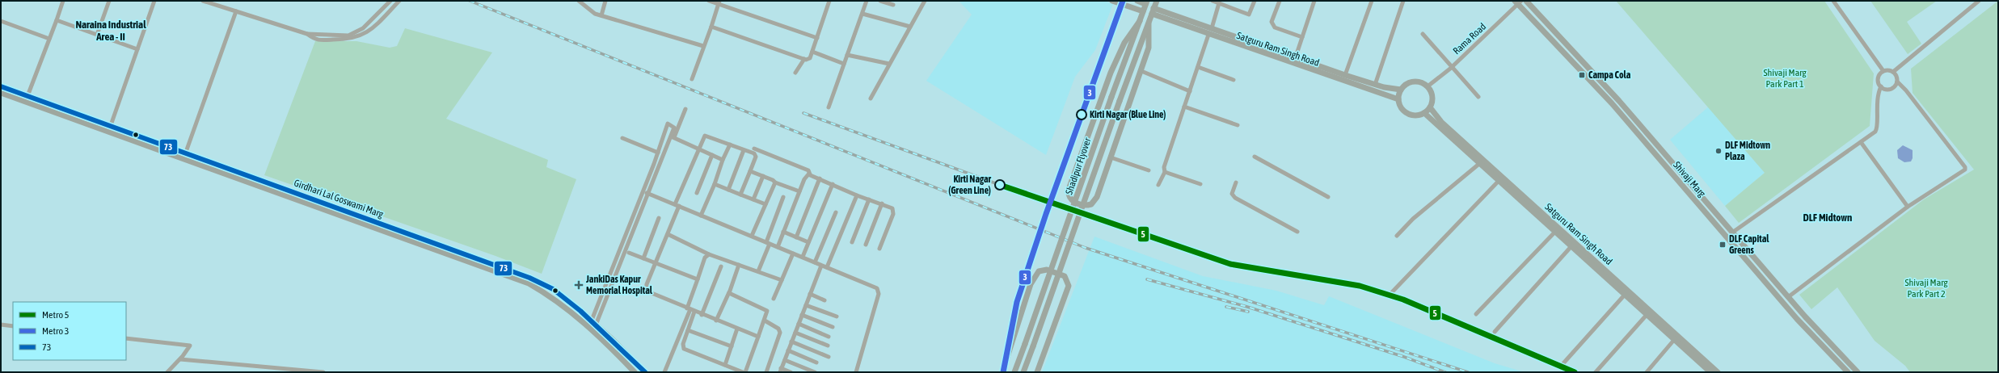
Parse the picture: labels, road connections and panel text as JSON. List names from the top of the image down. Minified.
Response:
{"streets":{"main road":["Satguru Ram Singh Road","Shadipur Flyover","Shivaji Marg","Girdhari Lal Goswami Marg"],"street":["Rama Road"]},"crossings":[["Rama Road","Satguru Ram Singh Road"],["Rama Road","Shivaji Marg"],["Satguru Ram Singh Road","Shadipur Flyover"]],"districts":["Naraina Industrial Area - II","DLF Midtown"],"parks":["Shivaji Marg Park Part 1","Shivaji Marg Park Part 2"],"places":{"transit":["Campa Cola","DLF Capital Greens"],"other":["Kirti Nagar (Blue Line)","DLF Midtown Plaza","Kirti Nagar (Green Line)"],"health":["JankiDas Kapur Memorial Hospital"]},"lines":["metro line 3","transit line 73","metro line 5"],"legend":["Metro 5","Metro 3","73"]}
